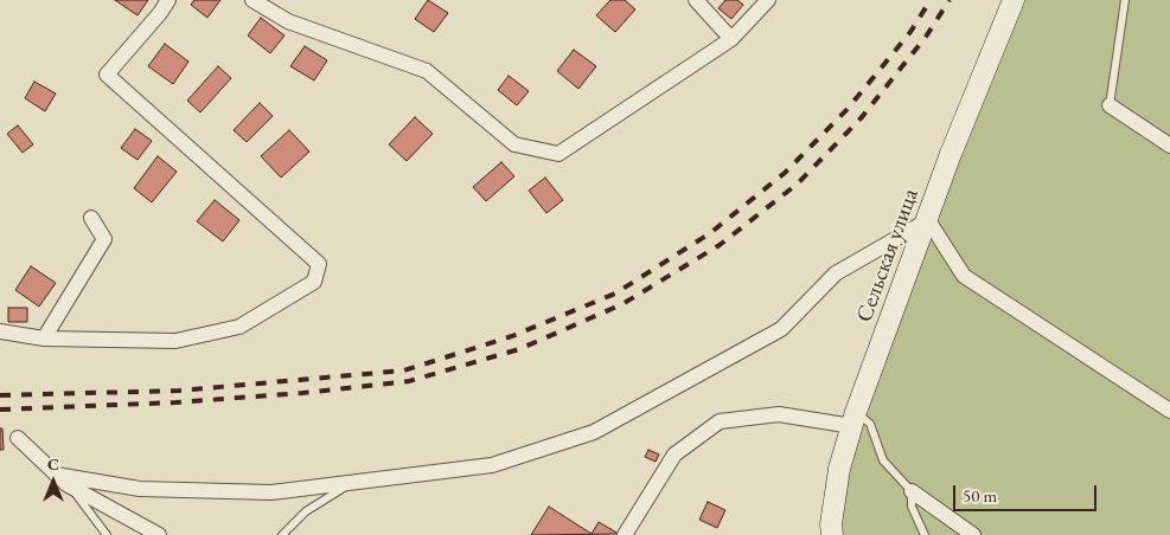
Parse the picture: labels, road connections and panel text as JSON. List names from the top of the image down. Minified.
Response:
{"streets":{"street":["Сельская улица"]},"scale_bar":"50 m","north":"top"}
